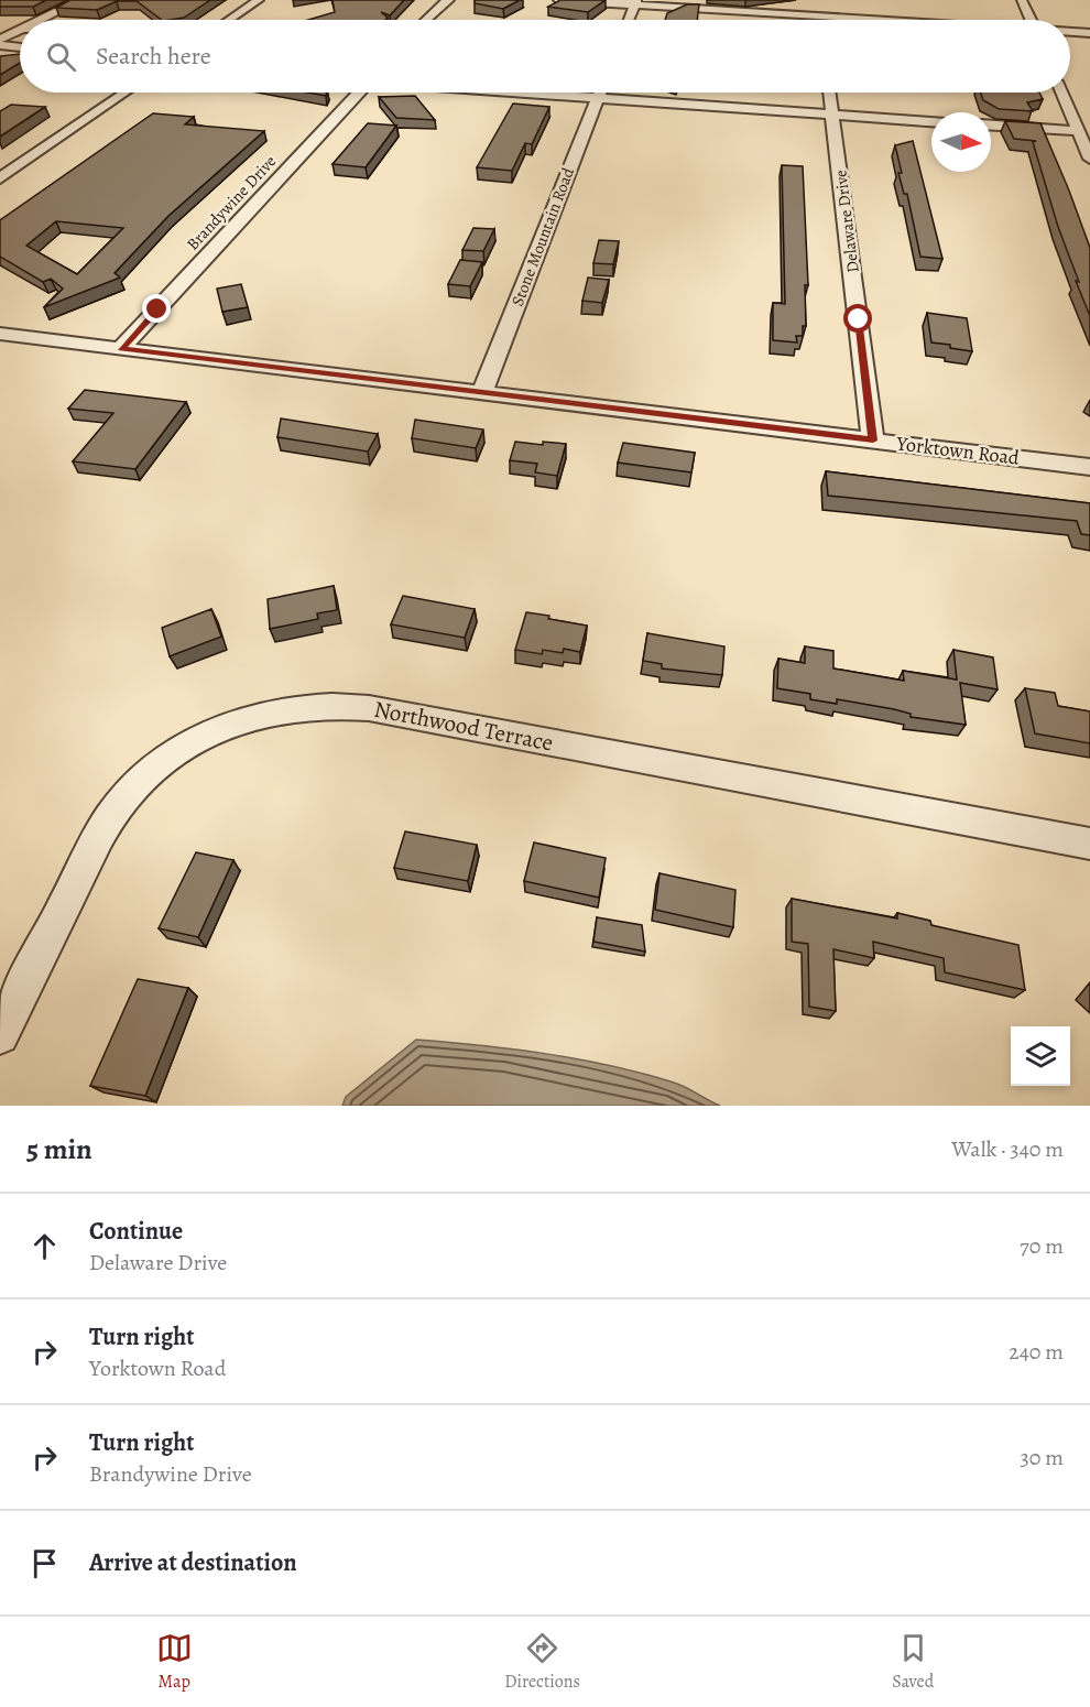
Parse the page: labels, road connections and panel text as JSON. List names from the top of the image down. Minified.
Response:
{"streets":{"street":["Brandywine Drive","Delaware Drive","Stone Mountain Road","Yorktown Road","Northwood Terrace"]},"crossings":[["Brandywine Drive","Yorktown Road"],["Delaware Drive","Yorktown Road"],["Stone Mountain Road","Yorktown Road"]],"north":"right","page":{"search":"Search here","heading":["5 min","Walk · 340 m"],"list":[["Continue","Delaware Drive","70 m"],["Turn right","Yorktown Road","240 m"],["Turn right","Brandywine Drive","30 m"],"Arrive at destination"],"nav":["Map","Directions","Saved"]}}
